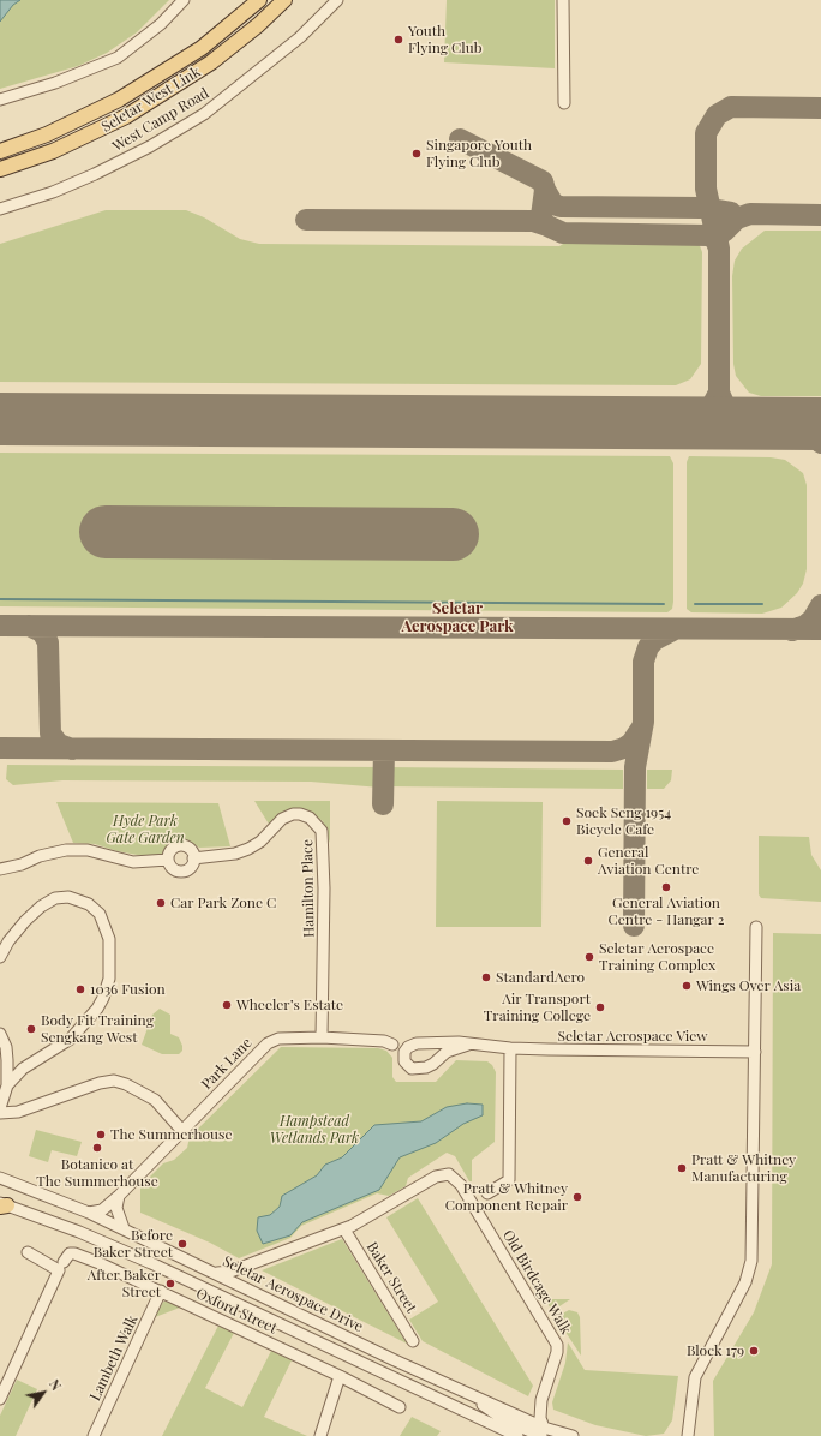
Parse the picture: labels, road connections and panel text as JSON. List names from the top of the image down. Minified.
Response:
{"streets":{"main road":["Seletar West Link"],"street":["West Camp Road","Hamilton Place","Seletar Aerospace View","Park Lane","Baker Street","Old Birdcage Walk","Seletar Aerospace Drive","Oxford Street","Lambeth Walk"]},"crossings":[["Hamilton Place","Park Lane"],["Park Lane","Seletar Aerospace Drive"],["Baker Street","Old Birdcage Walk"],["Old Birdcage Walk","Seletar Aerospace Drive"],["Oxford Street","Lambeth Walk"]],"districts":["Seletar Aerospace Park"],"parks":["Hyde Park Gate Garden","Hampstead Wetlands Park"],"places":["Youth Flying Club","Singapore Youth Flying Club","Soek Seng 1954 Bicycle Cafe","General Aviation Centre","General Aviation Centre - Hangar 2","Car Park Zone C","Seletar Aerospace Training Complex","StandardAero","Wings Over Asia","1036 Fusion","Wheeler’s Estate","Air Transport Training College","Body Fit Training Sengkang West","The Summerhouse","Botanico at The Summerhouse","Pratt & Whitney Manufacturing","Pratt & Whitney Component Repair","Before Baker Street","After Baker Street","Block 179"],"north":"top right"}
